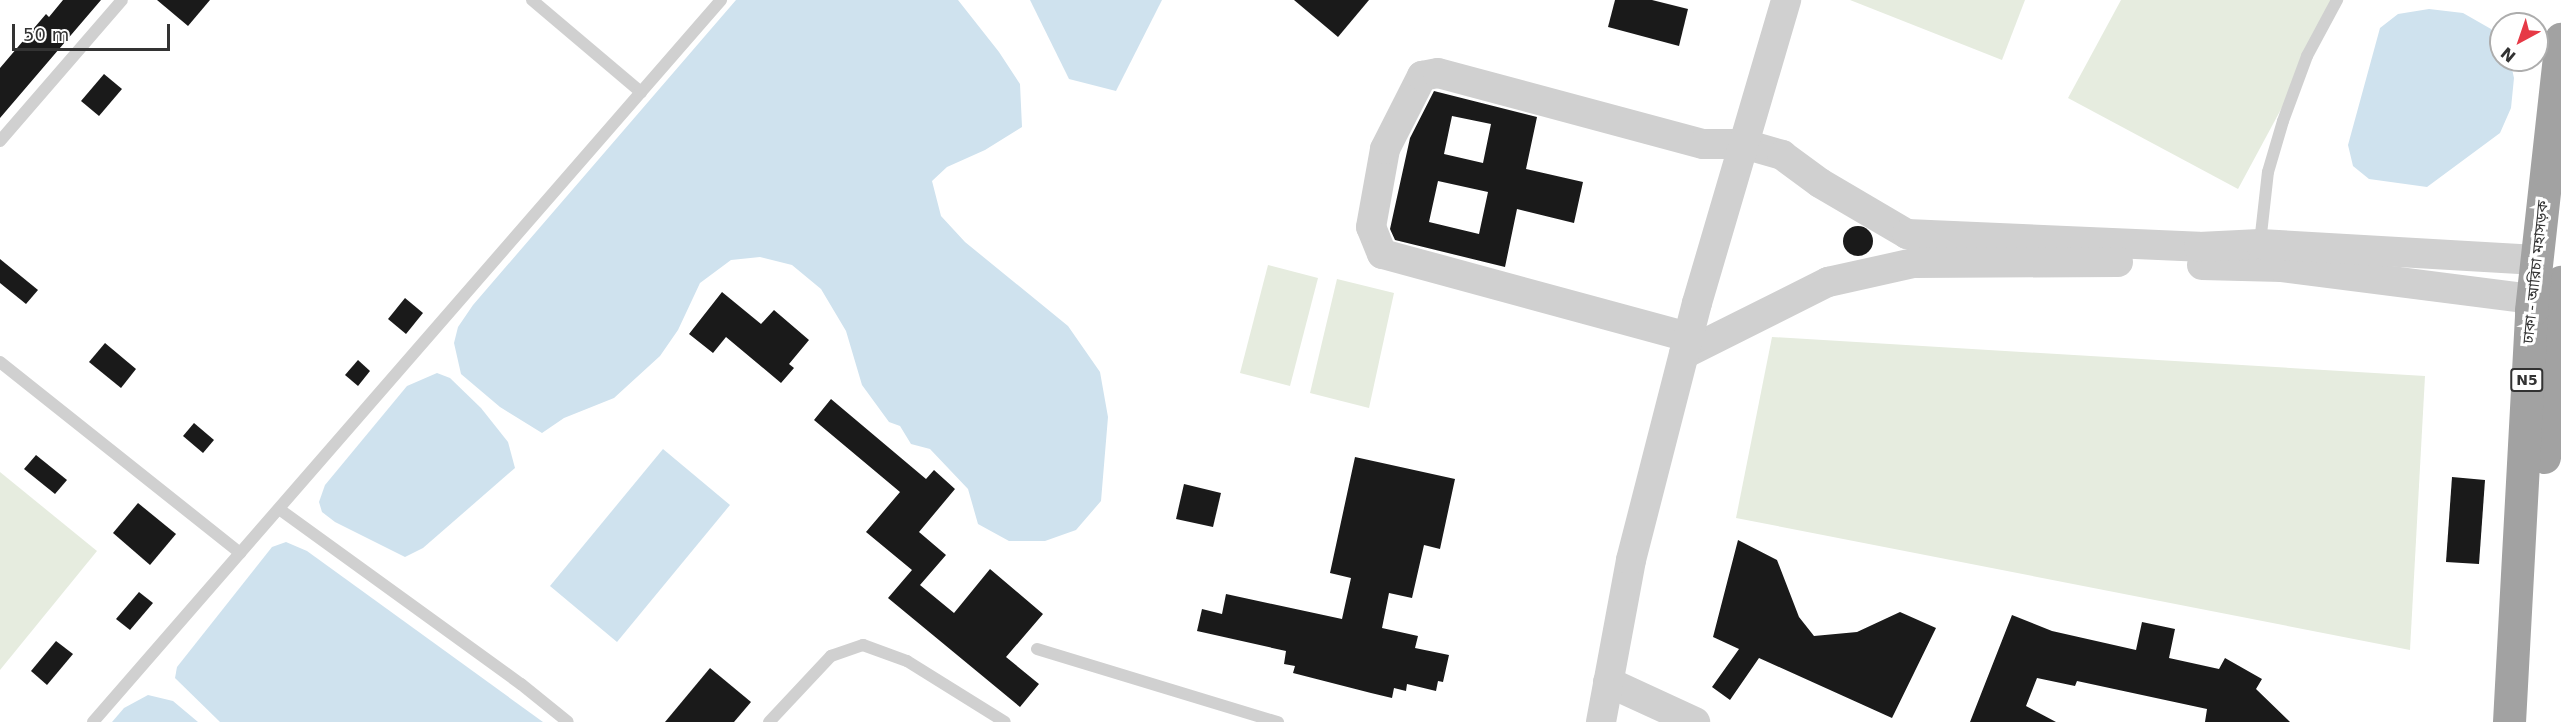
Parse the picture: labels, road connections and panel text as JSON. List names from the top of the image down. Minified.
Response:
{"streets":{"highway":["ঢাকা - আরিচা মহাসড়ক","N5"]},"scale_bar":"50 m","north":"bottom left"}
